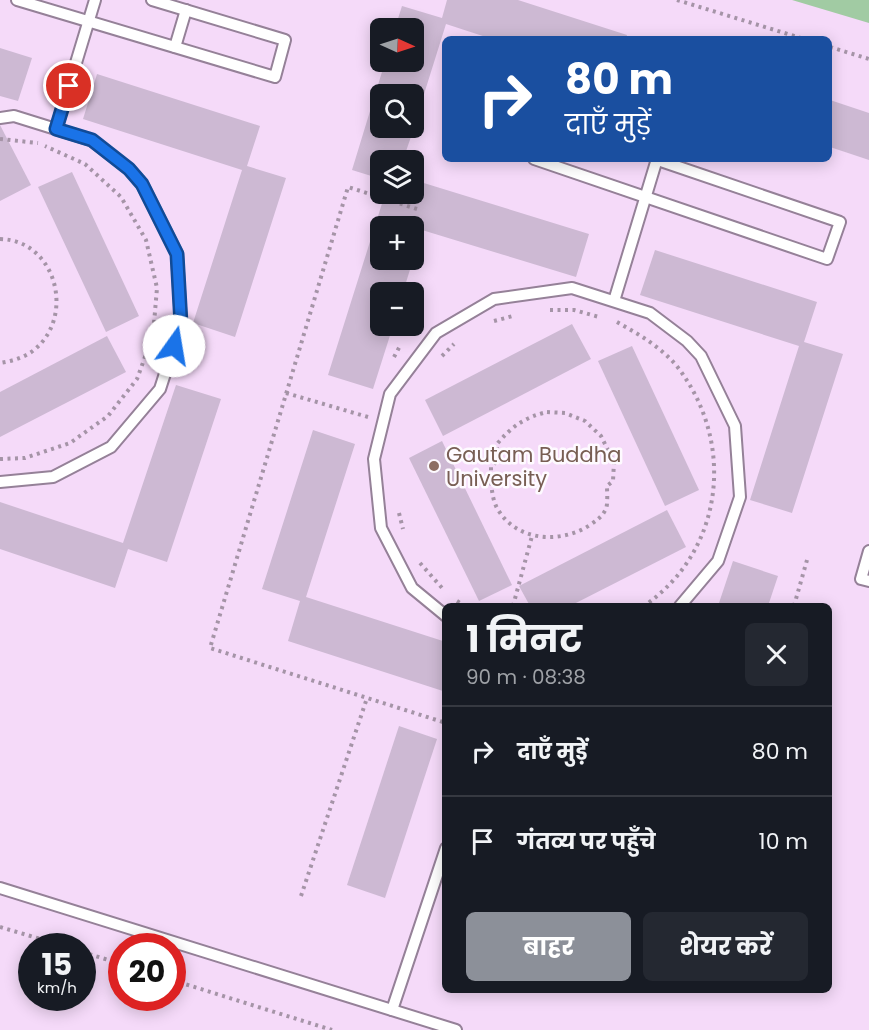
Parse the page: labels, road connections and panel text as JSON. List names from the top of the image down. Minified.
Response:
{"places":["Gautam Buddha University"],"north":"right","page":{"map_buttons":["+","−"],"turn":["80 m","दाएँ मुड़ें"],"heading":["1 मिनट","90 m · 08:38"],"list":[{"name":"दाएँ मुड़ें","value":"80 m"},{"name":"गंतव्य पर पहुँचे","value":"10 m"}],"buttons":["बाहर","शेयर करें"],"speed":"15 km/h","limit":"20"}}
